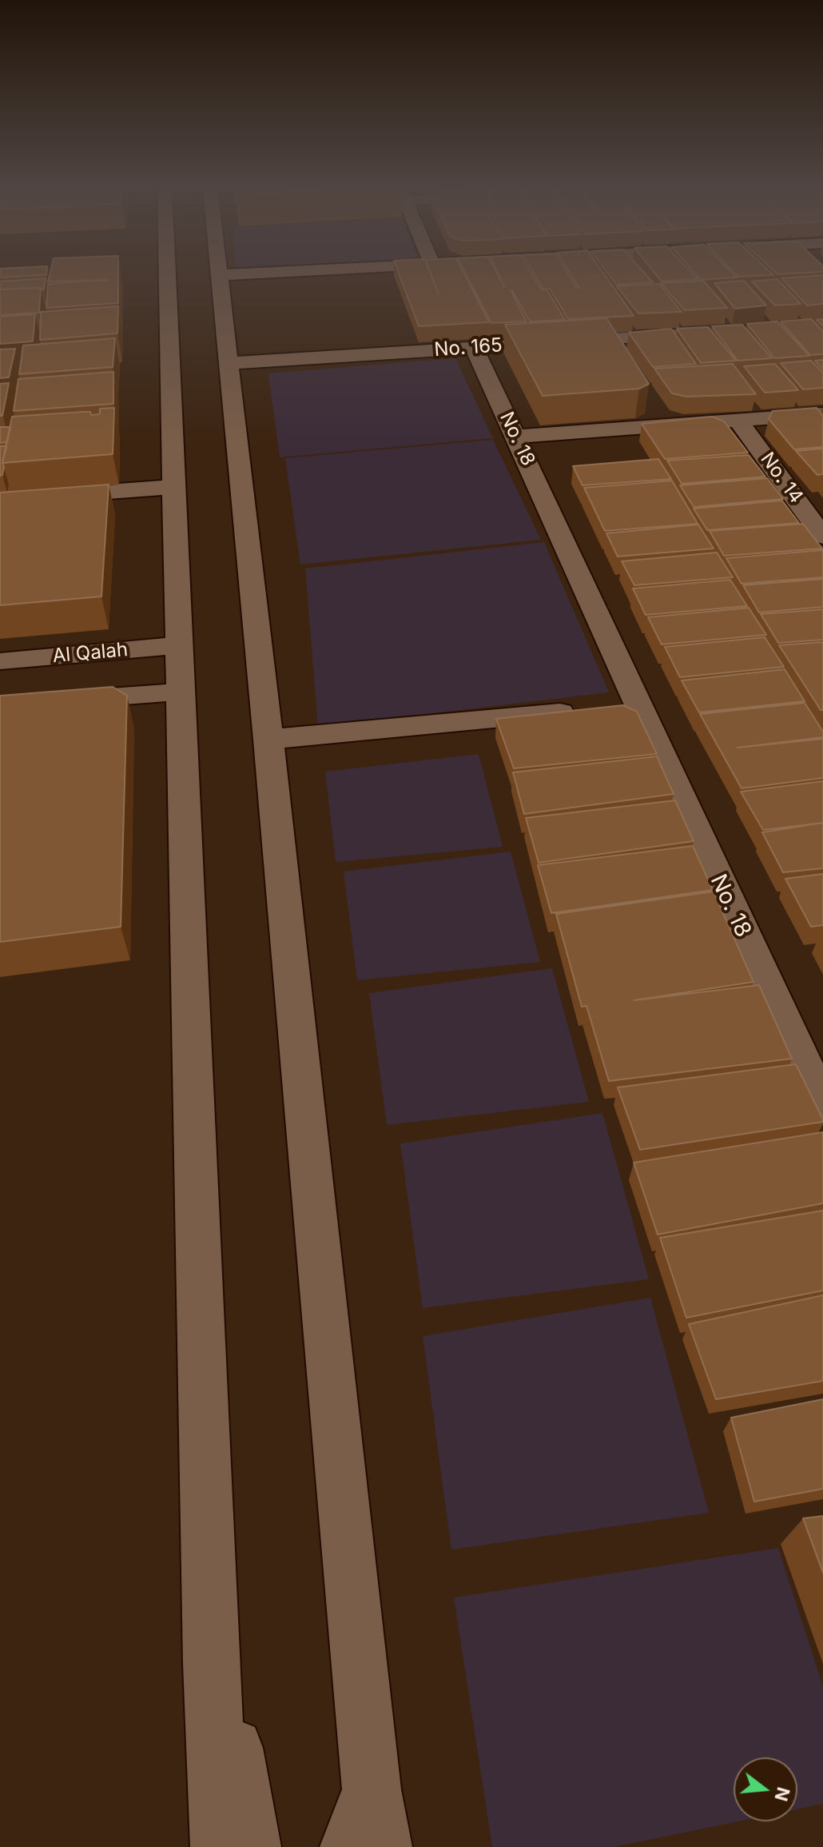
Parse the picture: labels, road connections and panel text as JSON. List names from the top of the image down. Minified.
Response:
{"streets":{"street":["No. 165","No. 18","No. 14","Al Qalah"]},"crossings":[["No. 165","No. 18"]],"north":"right"}
